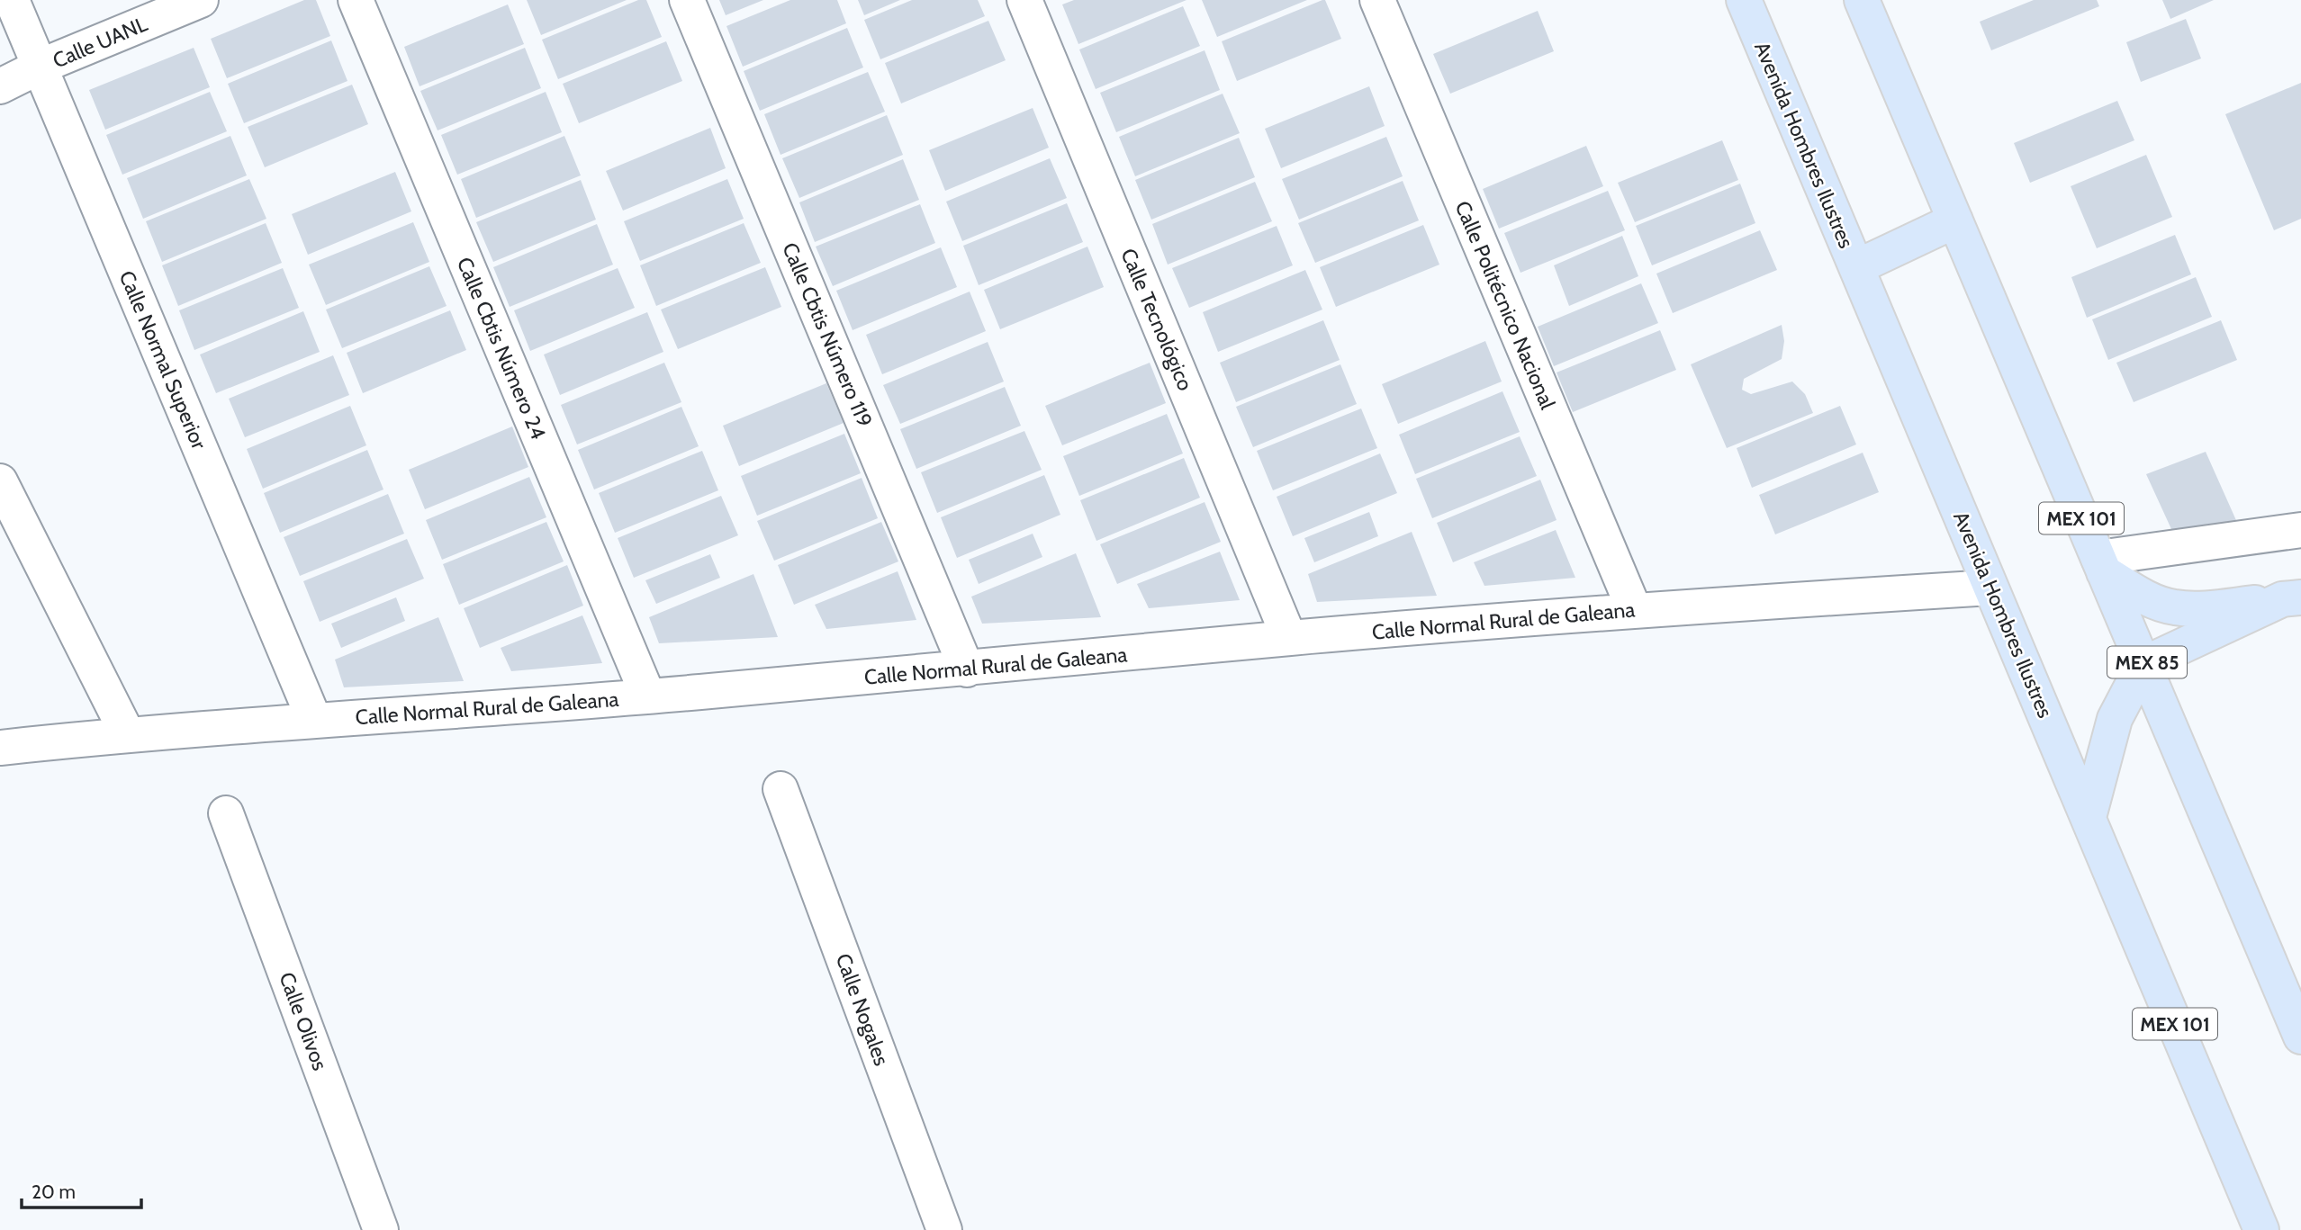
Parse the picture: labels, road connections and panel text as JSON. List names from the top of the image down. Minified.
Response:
{"streets":{"main road":["Avenida Hombres Ilustres","MEX 101","MEX 85"],"street":["Calle UANL","Calle Politécnico Nacional","Calle Tecnológico","Calle Cbtis Número 119","Calle Cbtis Número 24","Calle Normal Superior","Calle Normal Rural de Galeana","Calle Nogales","Calle Olivos"]},"crossings":[["Calle UANL","Calle Normal Superior"],["Avenida Hombres Ilustres","Calle Normal Rural de Galeana"],["Avenida Hombres Ilustres","MEX 85"],["Calle Politécnico Nacional","Calle Normal Rural de Galeana"],["Calle Tecnológico","Calle Normal Rural de Galeana"],["Calle Cbtis Número 119","Calle Normal Rural de Galeana"],["Calle Cbtis Número 24","Calle Normal Rural de Galeana"],["Calle Normal Superior","Calle Normal Rural de Galeana"],["MEX 101","MEX 85"]],"scale_bar":"20 m"}
